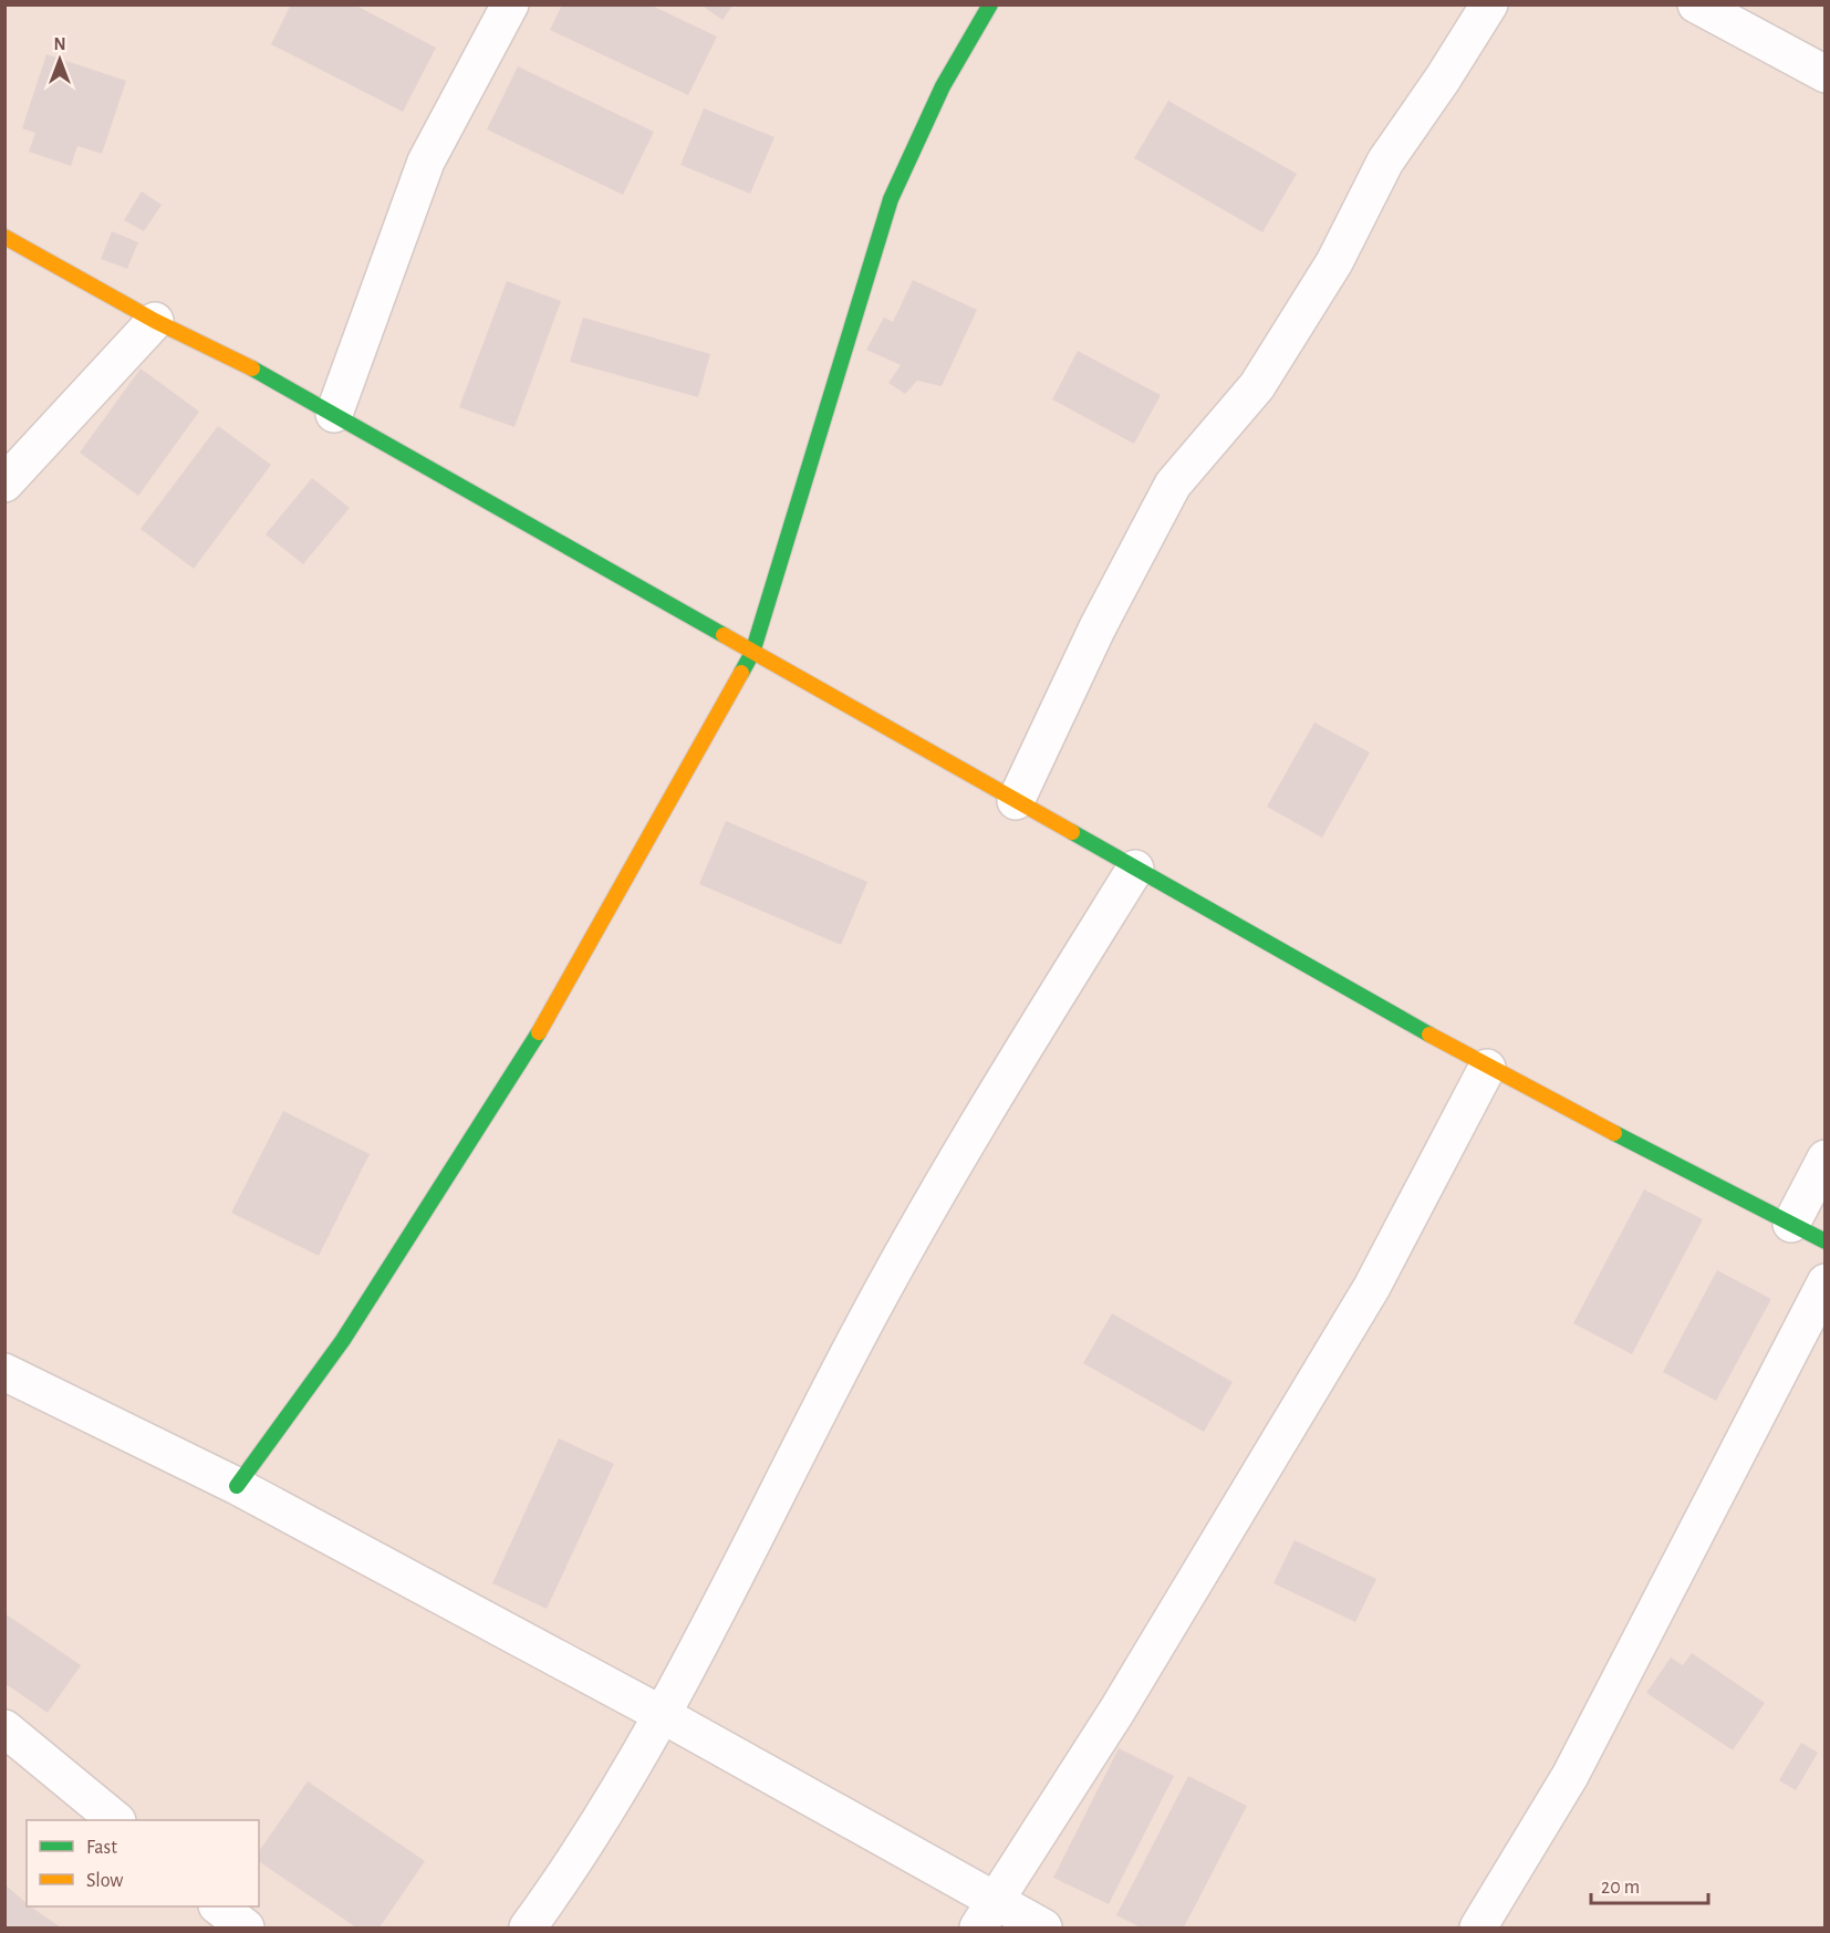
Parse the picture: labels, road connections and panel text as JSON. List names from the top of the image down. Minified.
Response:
{"legend":["Fast","Slow"],"scale_bar":"20 m","north":"top"}
